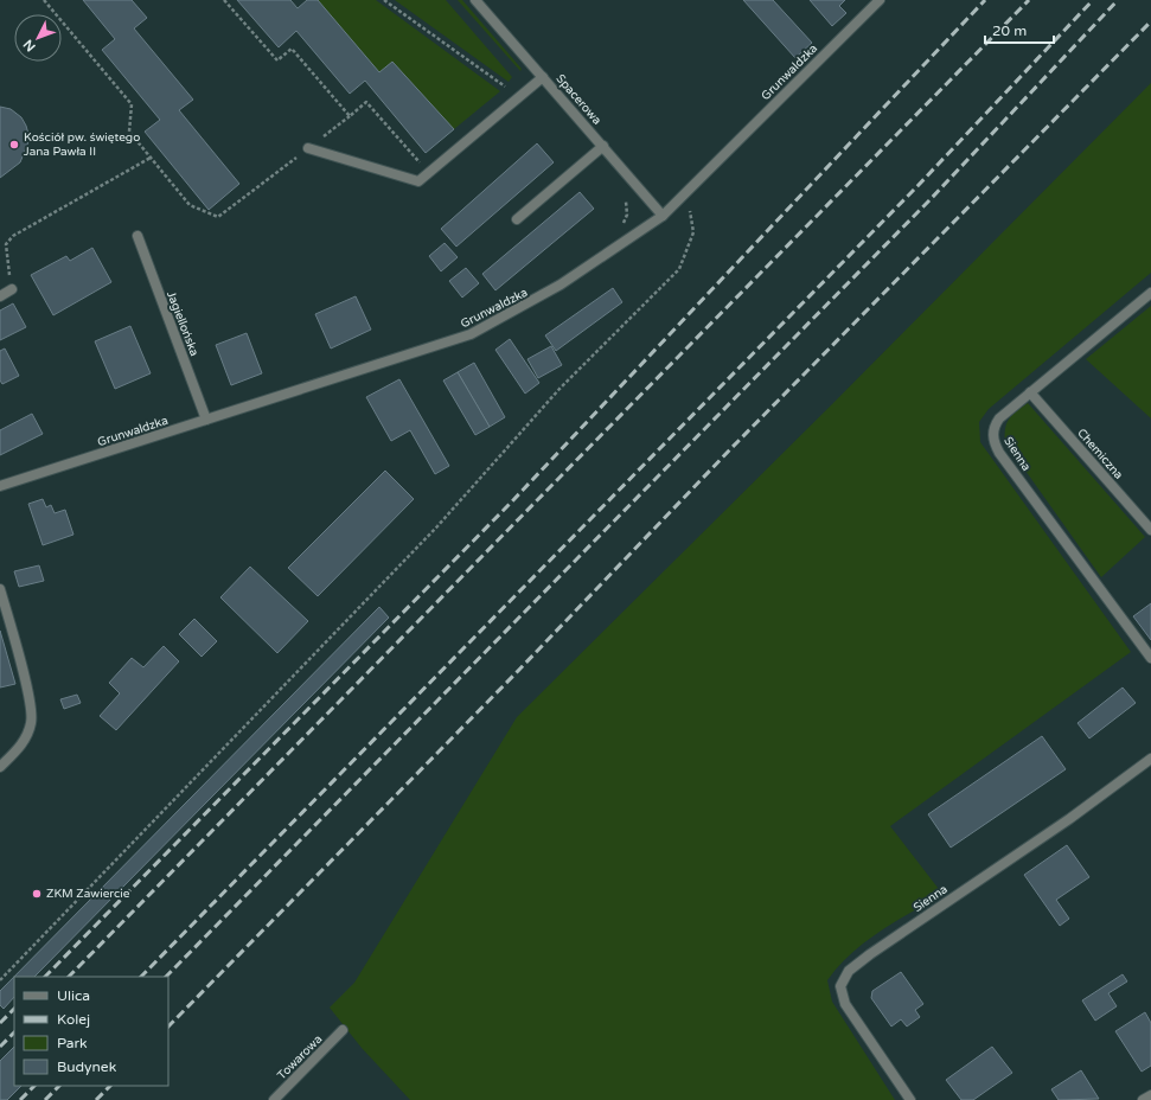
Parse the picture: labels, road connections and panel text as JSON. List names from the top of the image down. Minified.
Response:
{"streets":{"street":["Grunwaldzka","Spacerowa","Jagiellońska","Sienna","Chemiczna","Towarowa"]},"crossings":[["Grunwaldzka","Spacerowa"],["Grunwaldzka","Jagiellońska"],["Sienna","Chemiczna"]],"places":["Kościół pw. świętego Jana Pawła II","ZKM Zawiercie"],"legend":["Ulica","Kolej","Park","Budynek"],"scale_bar":"20 m","north":"bottom left"}
